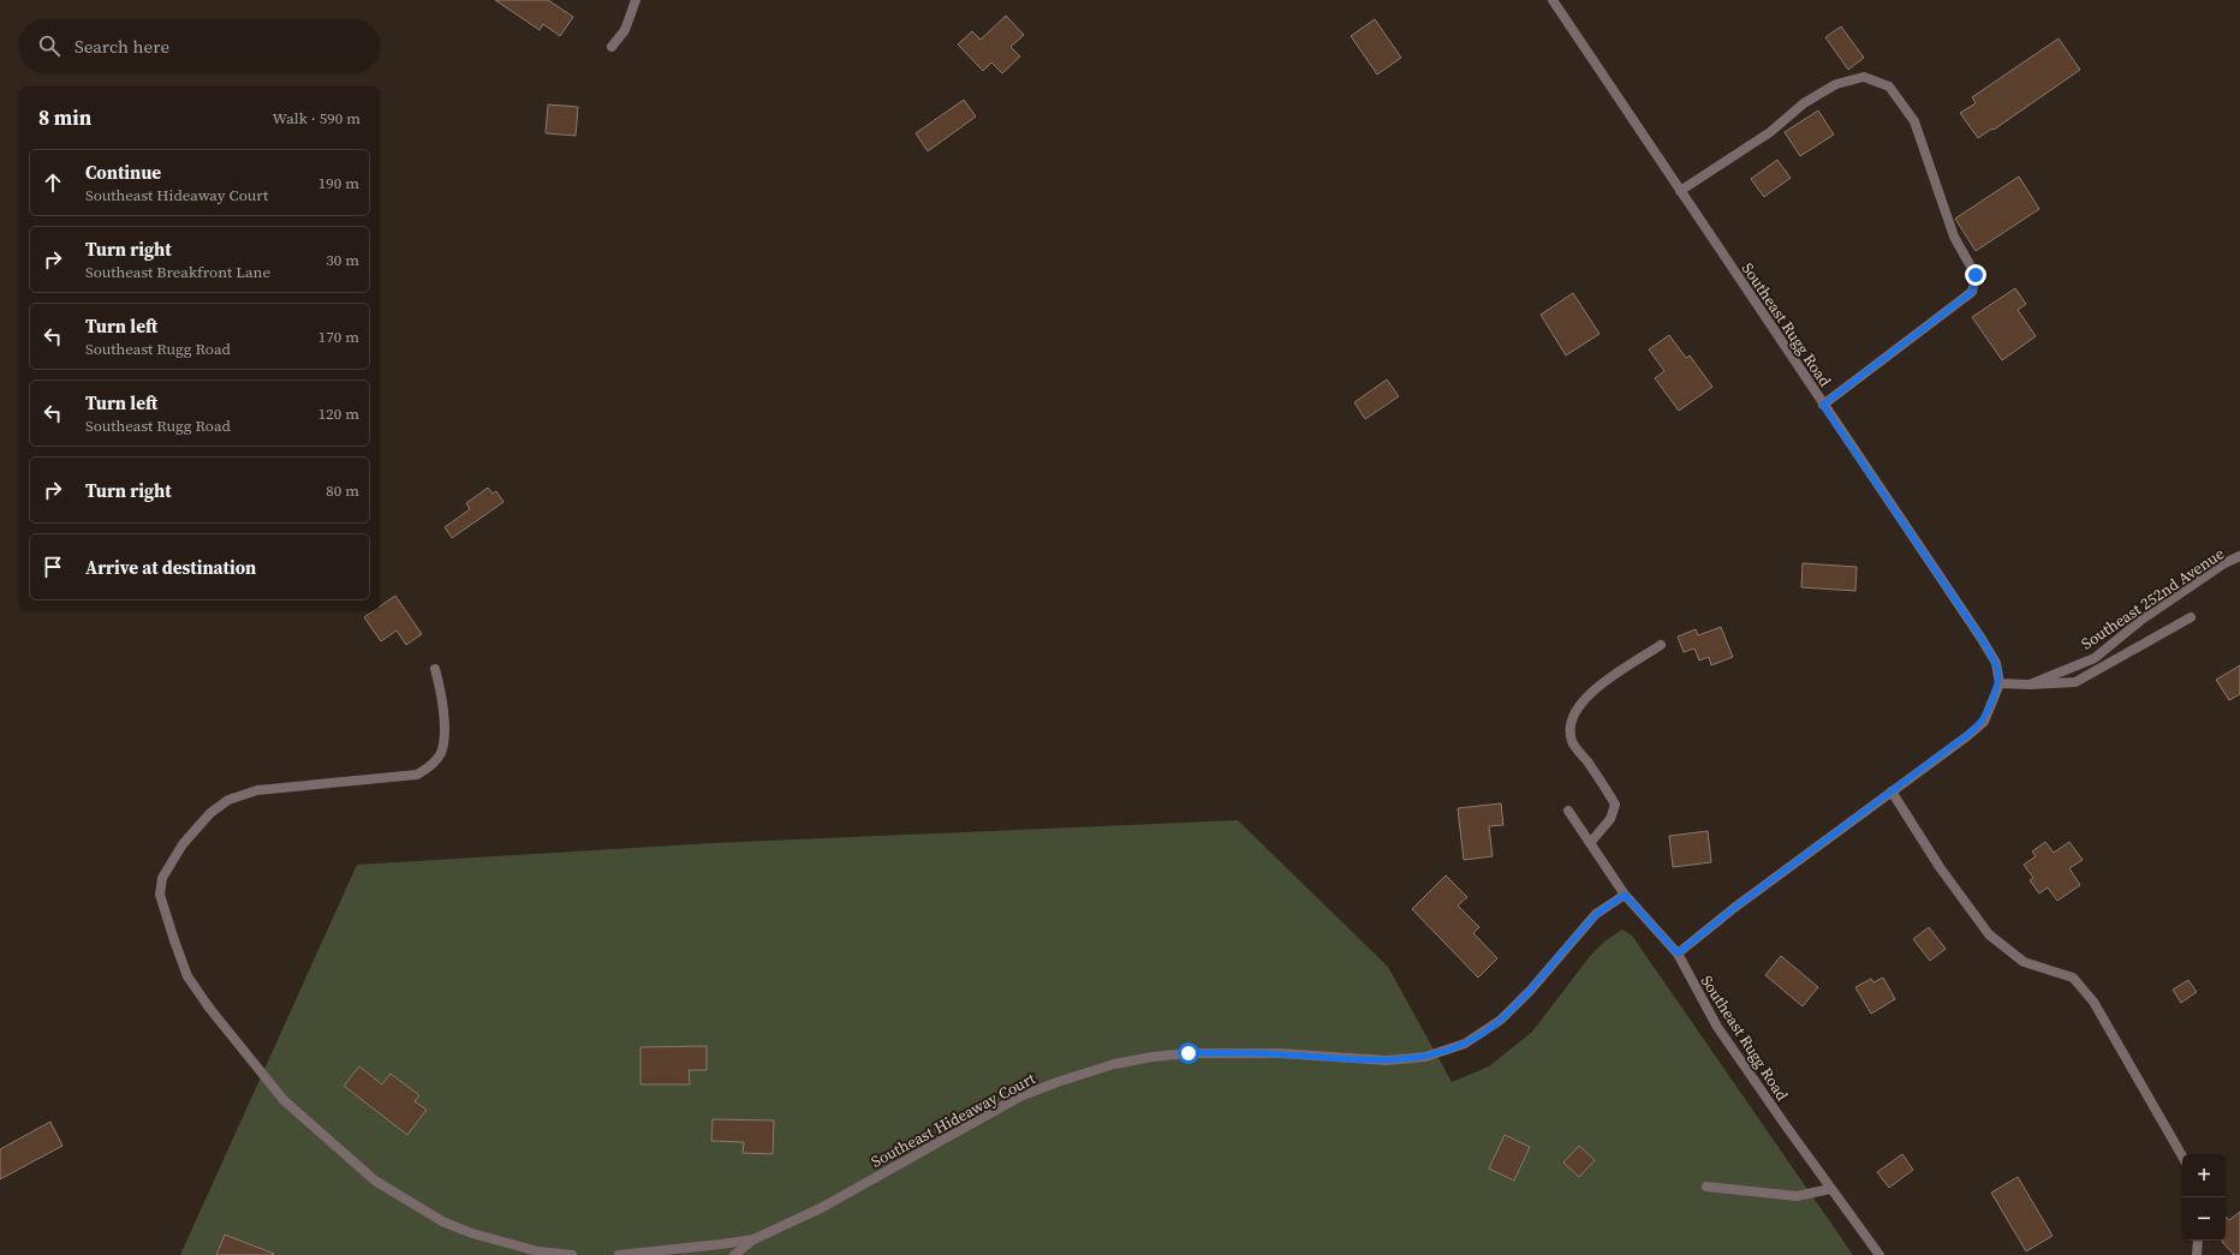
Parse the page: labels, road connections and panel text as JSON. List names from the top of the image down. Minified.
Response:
{"streets":{"street":["Southeast Rugg Road","Southeast 252nd Avenue","Southeast Hideaway Court"]},"crossings":[["Southeast Rugg Road","Southeast 252nd Avenue"],["Southeast Rugg Road","Southeast Hideaway Court"]],"page":{"search":"Search here","heading":["8 min","Walk · 590 m"],"list":[["Continue","Southeast Hideaway Court","190 m"],["Turn right","Southeast Breakfront Lane","30 m"],["Turn left","Southeast Rugg Road","170 m"],["Turn left","Southeast Rugg Road","120 m"],["Turn right","80 m"],"Arrive at destination"],"map_buttons":["+","−"]}}
